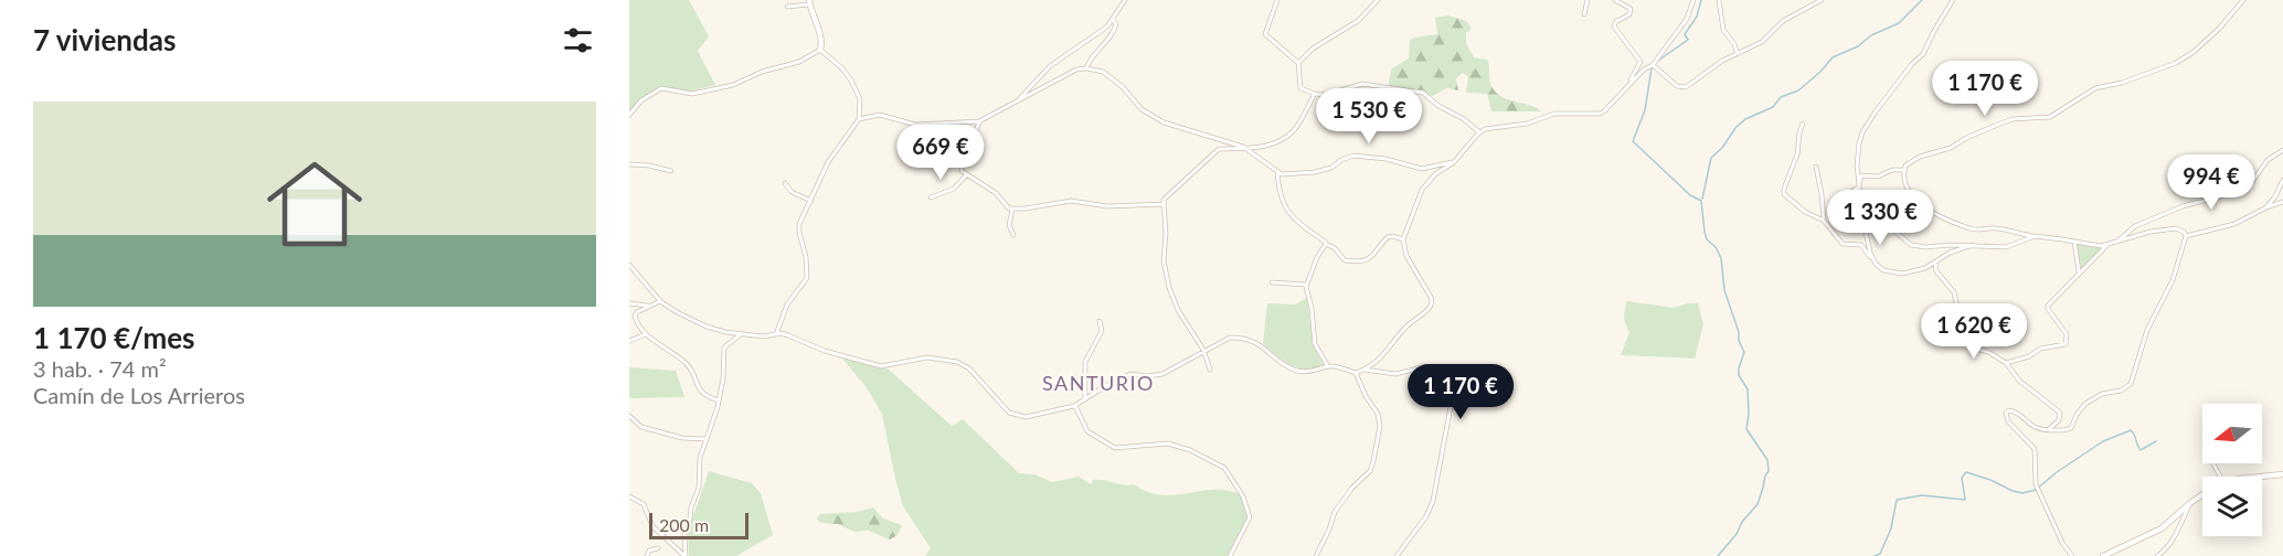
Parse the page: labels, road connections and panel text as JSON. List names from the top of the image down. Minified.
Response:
{"districts":["SANTURIO"],"scale_bar":"200 m","north":"left","page":{"heading":"7 viviendas","price":["1 170 €","1 530 €","669 €","994 €","1 330 €","1 620 €","1 170 €"],"list":[{"name":"1 170 €/mes","note":"3 hab. · 74 m² · Camín de Los Arrieros"}],"scale":"200 m"}}
